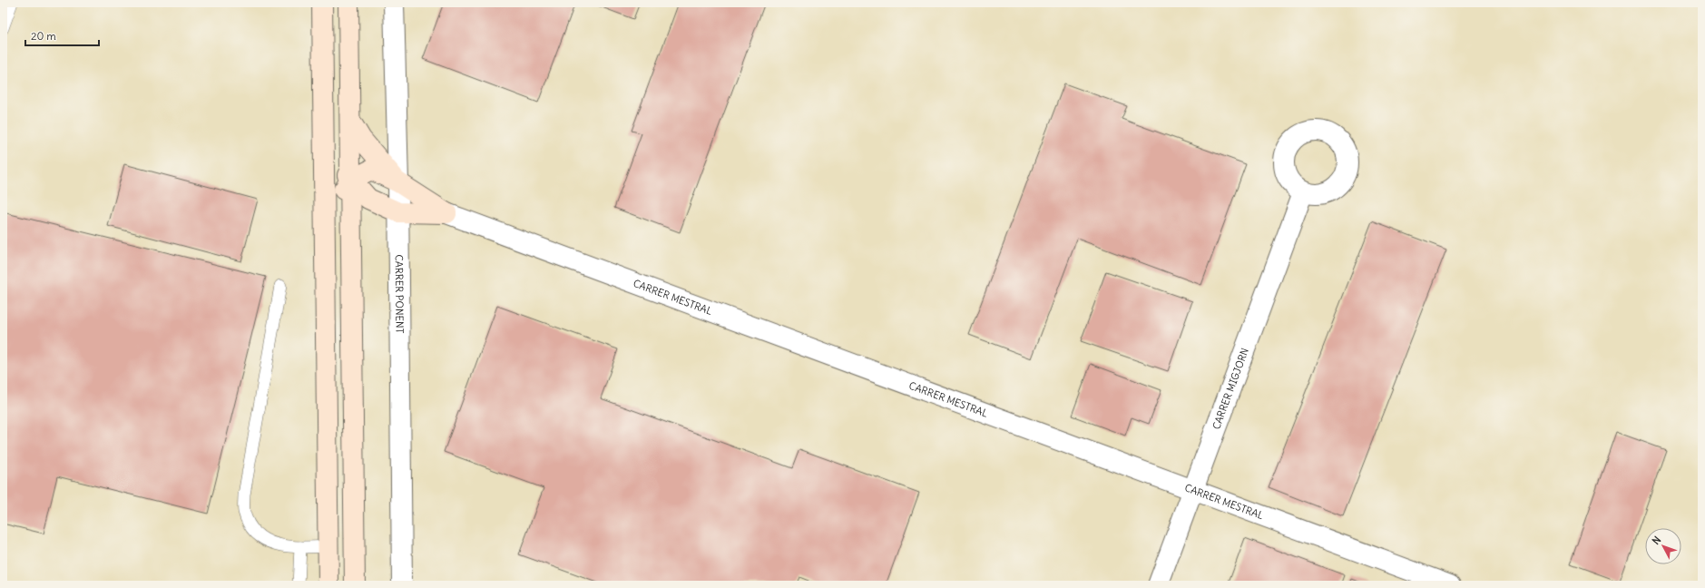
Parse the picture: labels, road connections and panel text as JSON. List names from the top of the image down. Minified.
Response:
{"streets":{"street":["CARRER PONENT","CARRER MESTRAL","CARRER MIGJORN"]},"crossings":[["CARRER MESTRAL","CARRER MIGJORN"]],"scale_bar":"20 m","north":"top left"}
